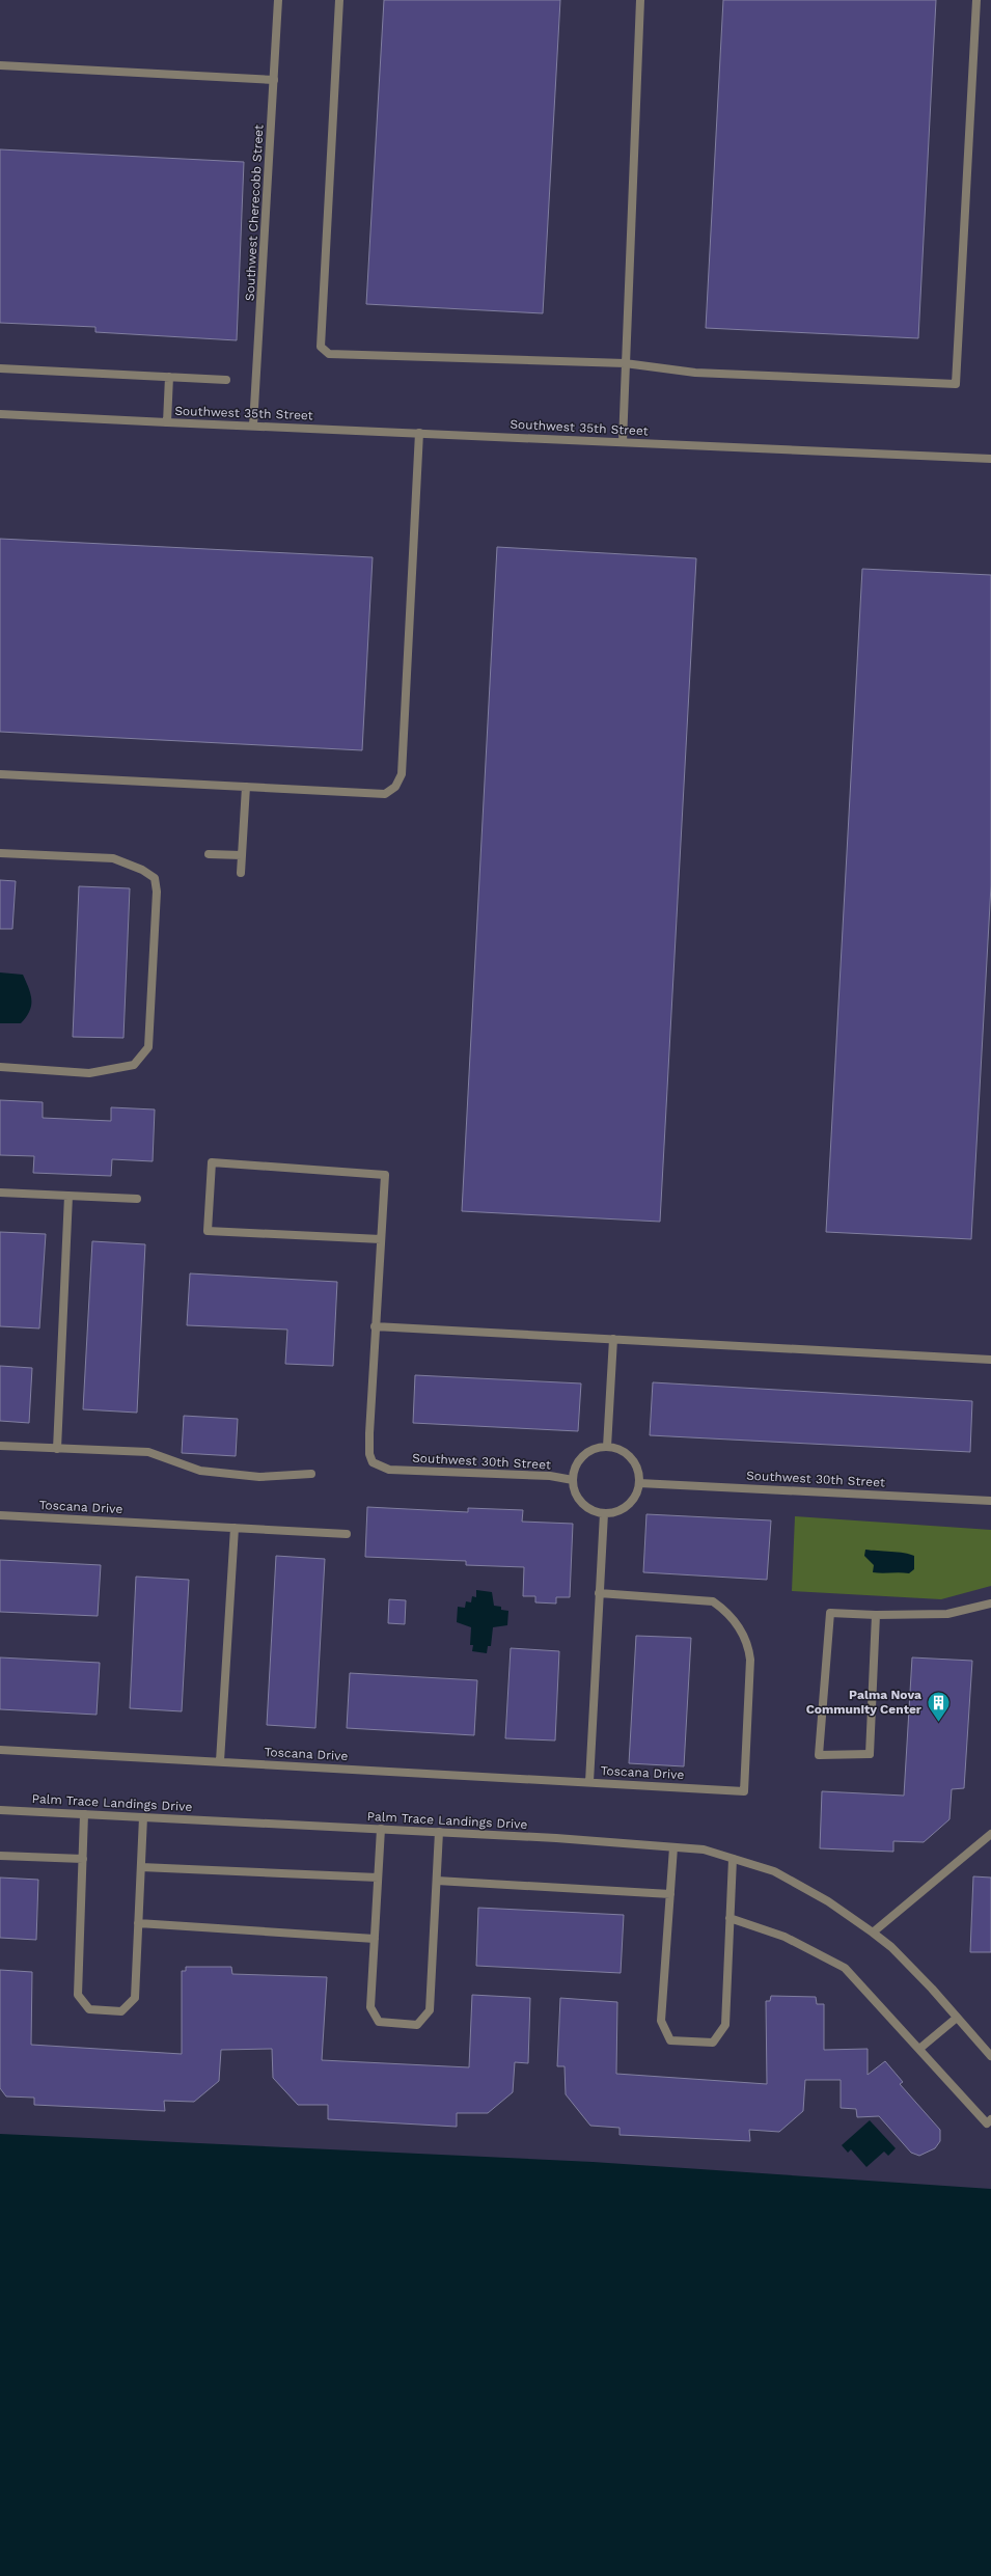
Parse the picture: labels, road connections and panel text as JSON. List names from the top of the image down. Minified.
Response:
{"streets":{"street":["Southwest Cherecobb Street","Southwest 35th Street","Southwest 30th Street","Toscana Drive","Palm Trace Landings Drive"]},"crossings":[["Southwest Cherecobb Street","Southwest 35th Street"]],"places":{"building":["Palma Nova Community Center"]}}
